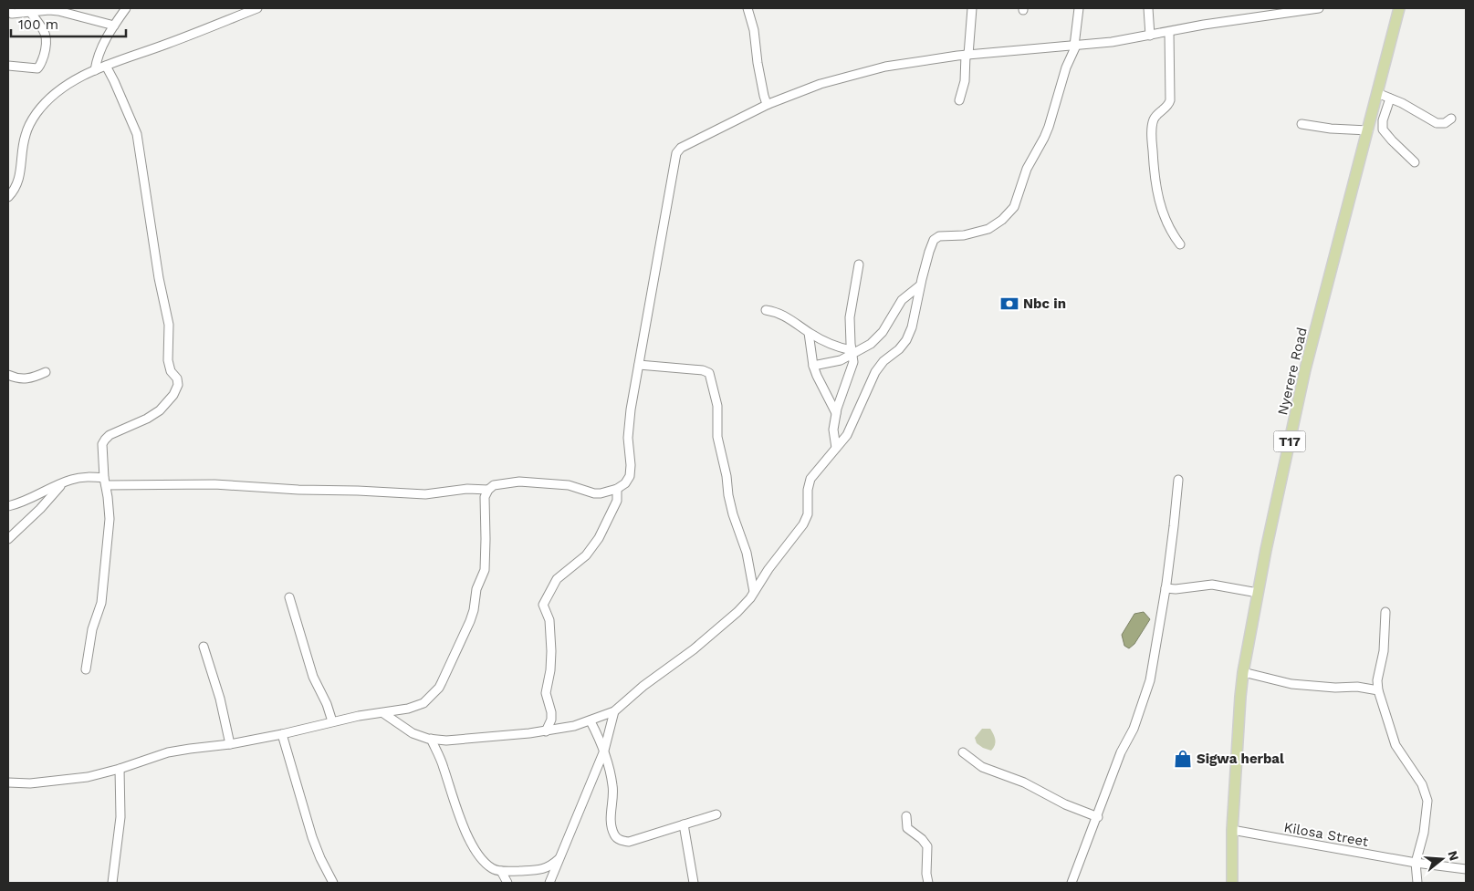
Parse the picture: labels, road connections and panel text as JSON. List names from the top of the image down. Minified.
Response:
{"streets":{"main road":["Nyerere Road","T17"],"street":["Kilosa Street"]},"crossings":[["Nyerere Road","Kilosa Street"]],"places":{"bank":["Nbc in"],"shop":["Sigwa herbal"]},"scale_bar":"100 m","north":"right"}
